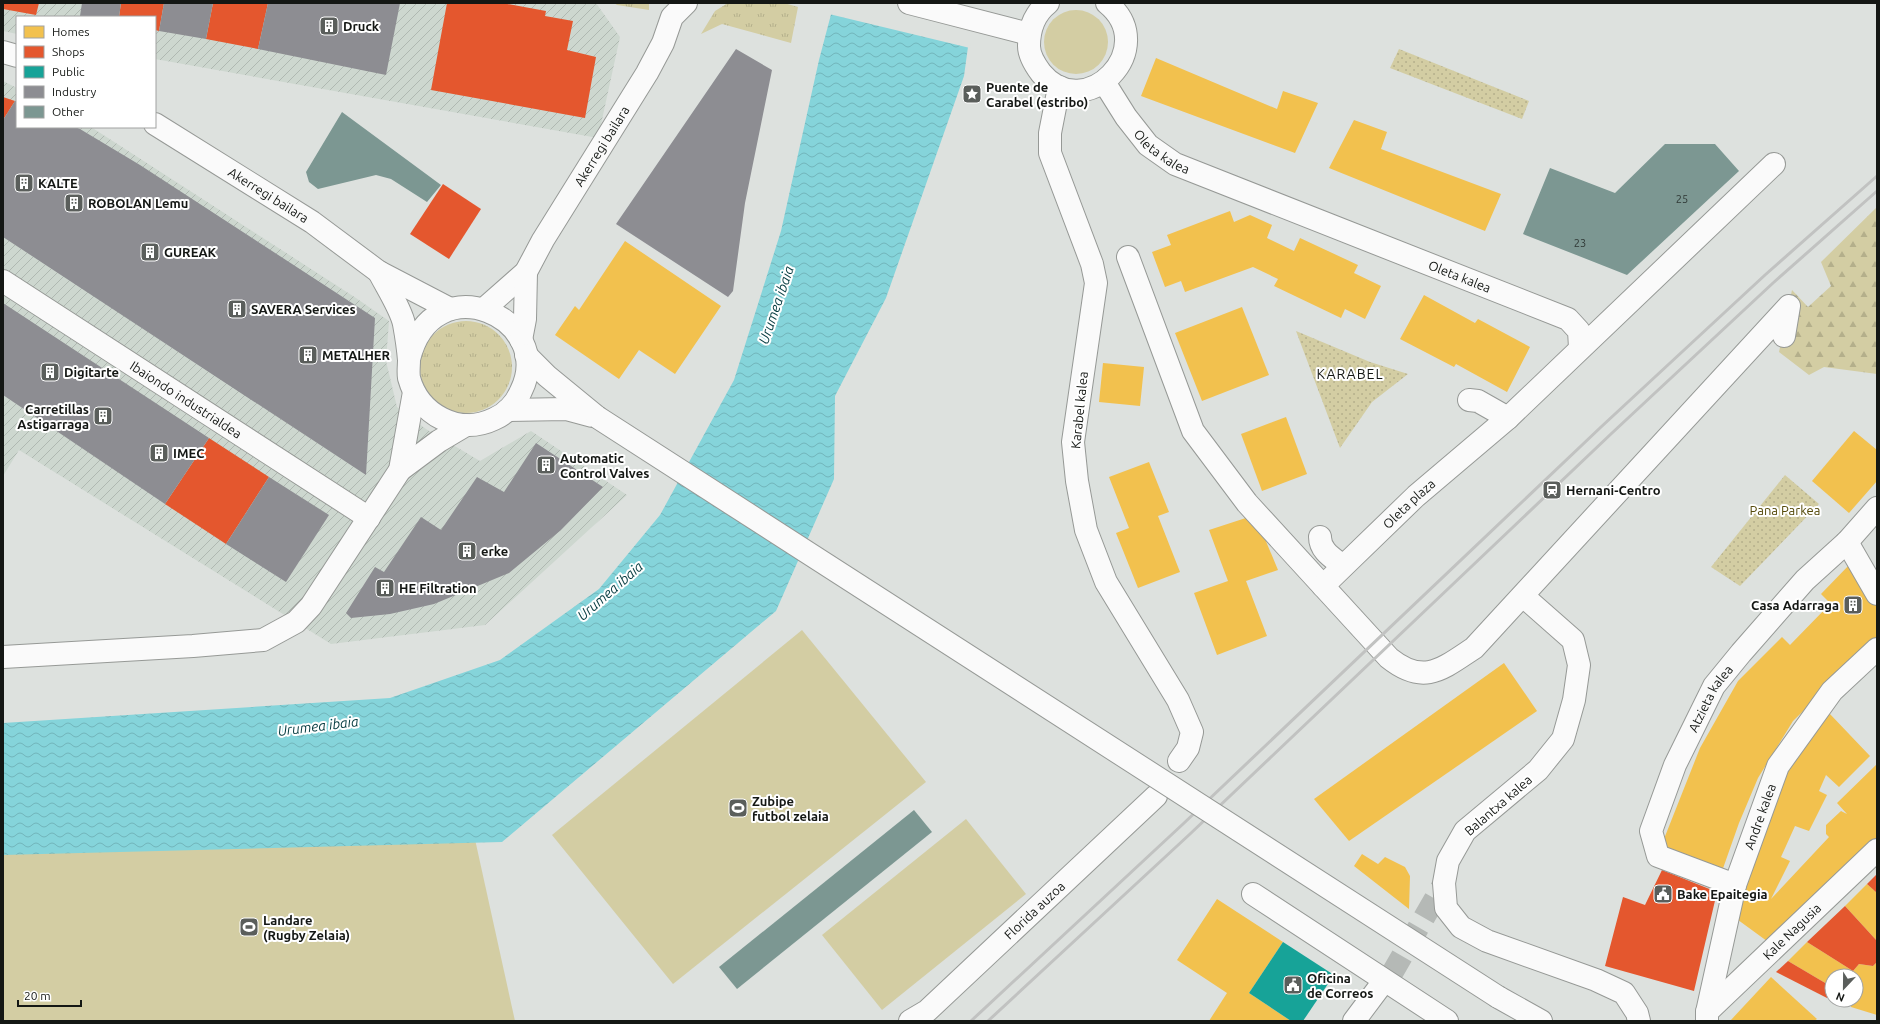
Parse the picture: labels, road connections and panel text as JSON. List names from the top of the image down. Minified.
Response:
{"streets":{"street":["Akerregi bailara","Oleta kalea","Ibaiondo industrialdea","Karabel kalea","Oleta plaza","Atzieta kalea","Balantxa kalea","Andre kalea","Florida auzoa","Kale Nagusia"]},"crossings":[["Oleta kalea","Oleta plaza"],["Atzieta kalea","Andre kalea"],["Andre kalea","Kale Nagusia"]],"districts":["KARABEL"],"water":["Urumea ibaia"],"parks":["Pana Parkea"],"places":{"building":["Druck","KALTE","ROBOLAN Lemu","GUREAK","SAVERA Services","METALHER","Digitarte","Carretillas Astigarraga","IMEC","Automatic Control Valves","erke","HE Filtration","Casa Adarraga"],"place":["Puente de Carabel (estribo)"],"station":["Hernani-Centro"],"sports":["Zubipe futbol zelaia","Landare (Rugby Zelaia)"],"public building":["Bake Epaitegia","Oficina de Correos"]},"house_numbers":["25","23"],"legend":["Homes","Shops","Public","Industry","Other"],"scale_bar":"20 m","north":"bottom"}
